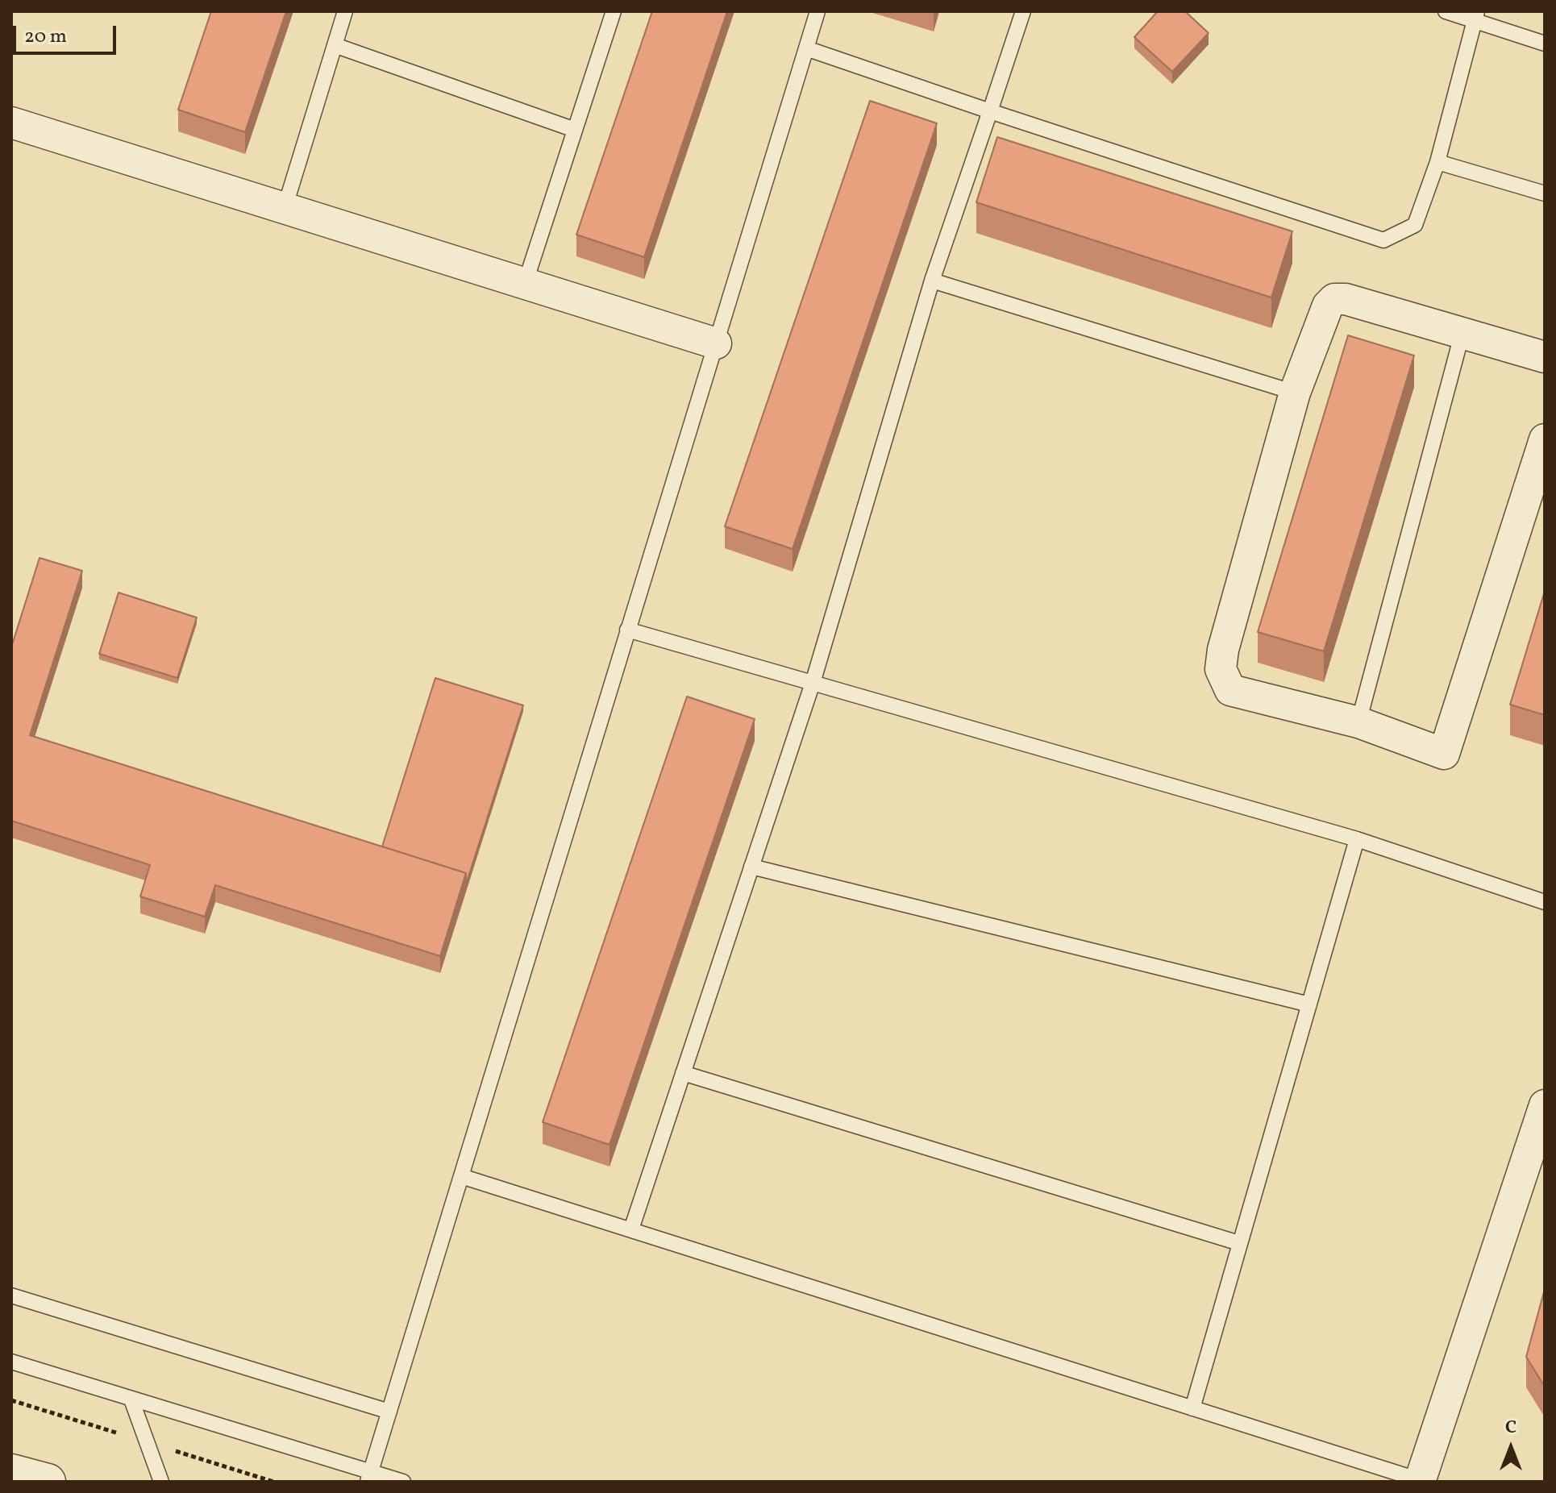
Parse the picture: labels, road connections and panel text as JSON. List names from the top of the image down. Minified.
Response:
{"scale_bar":"20 m","north":"top"}
